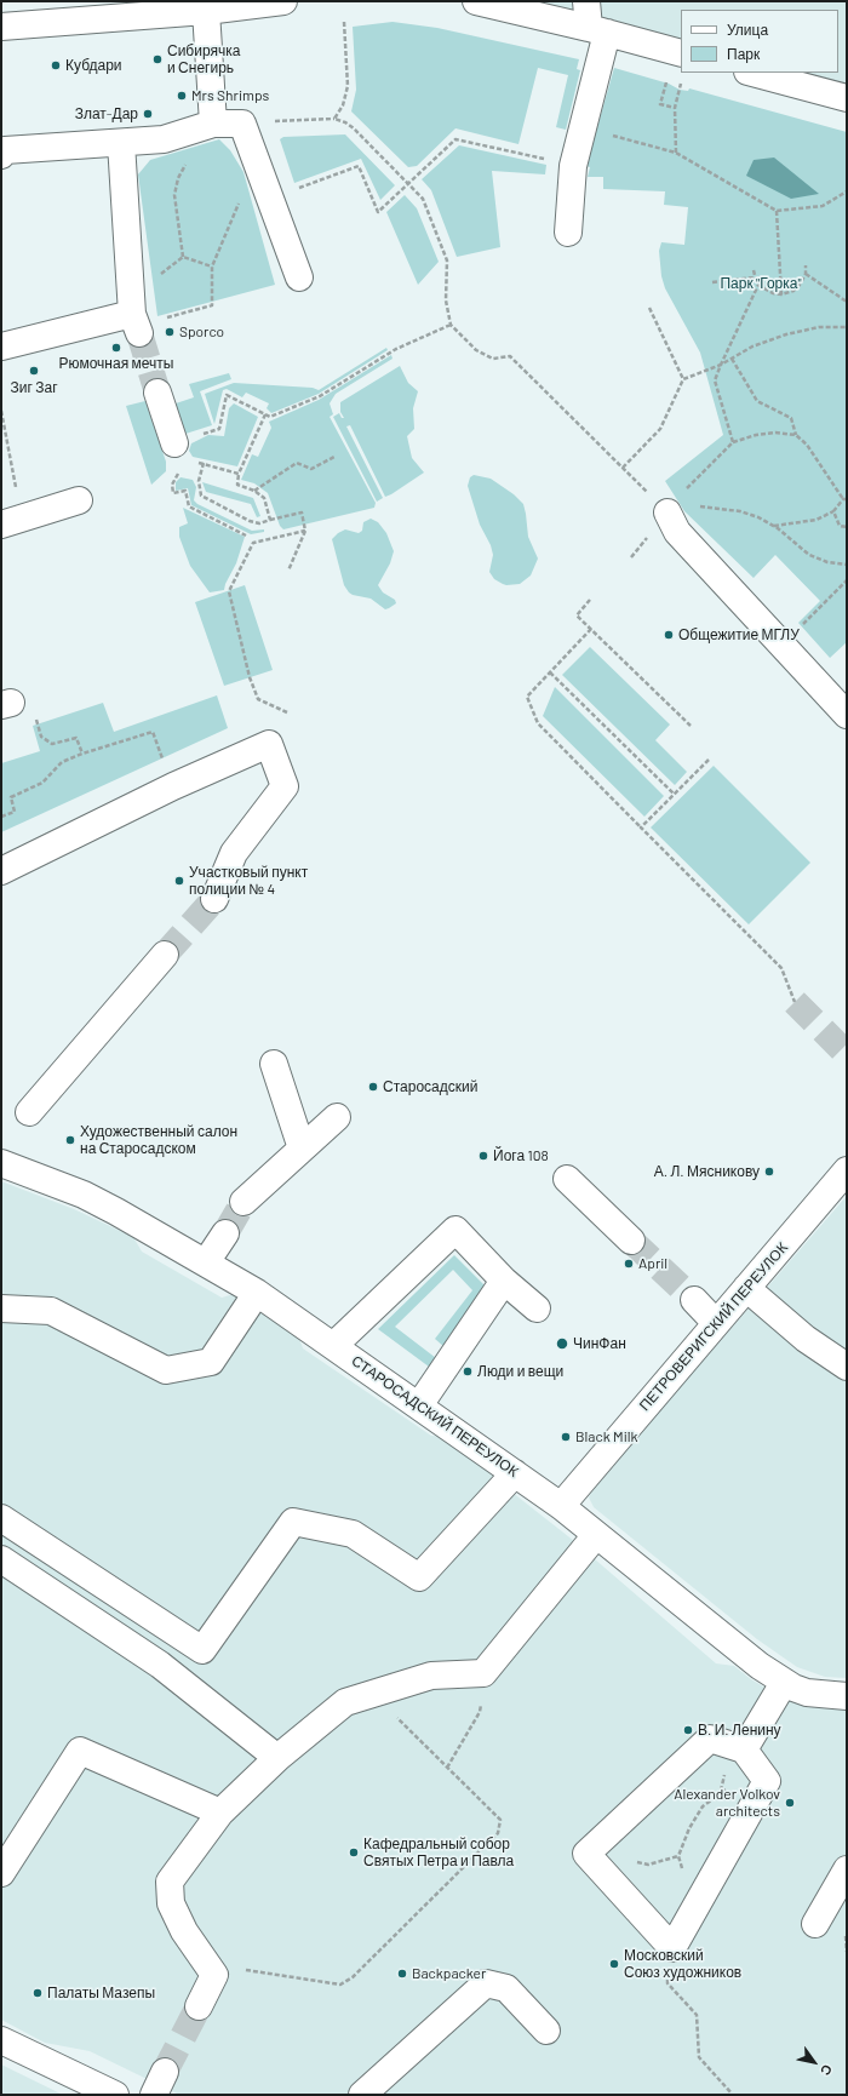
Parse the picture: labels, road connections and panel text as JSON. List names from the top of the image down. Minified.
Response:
{"streets":{"street":["ПЕТРОВЕРИГСКИЙ ПЕРЕУЛОК","СТАРОСАДСКИЙ ПЕРЕУЛОК"]},"crossings":[["ПЕТРОВЕРИГСКИЙ ПЕРЕУЛОК","СТАРОСАДСКИЙ ПЕРЕУЛОК"]],"parks":["Парк \"Горка\""],"places":["Сибирячка и Снегирь","Кубдари","Mrs Shrimps","Злат-Дар","Sporco","Рюмочная мечты","Зиг Заг","Общежитие МГЛУ","Участковый пункт полиции № 4","Старосадский","Художественный салон на Старосадском","Йога 108","А. Л. Мясникову","April","ЧинФан","Люди и вещи","Black Milk","В. И. Ленину","Alexander Volkov architects","Кафедральный собор Святых Петра и Павла","Московский Союз художников","Backpacker","Палаты Мазепы"],"legend":["Улица","Парк"],"north":"bottom right"}
